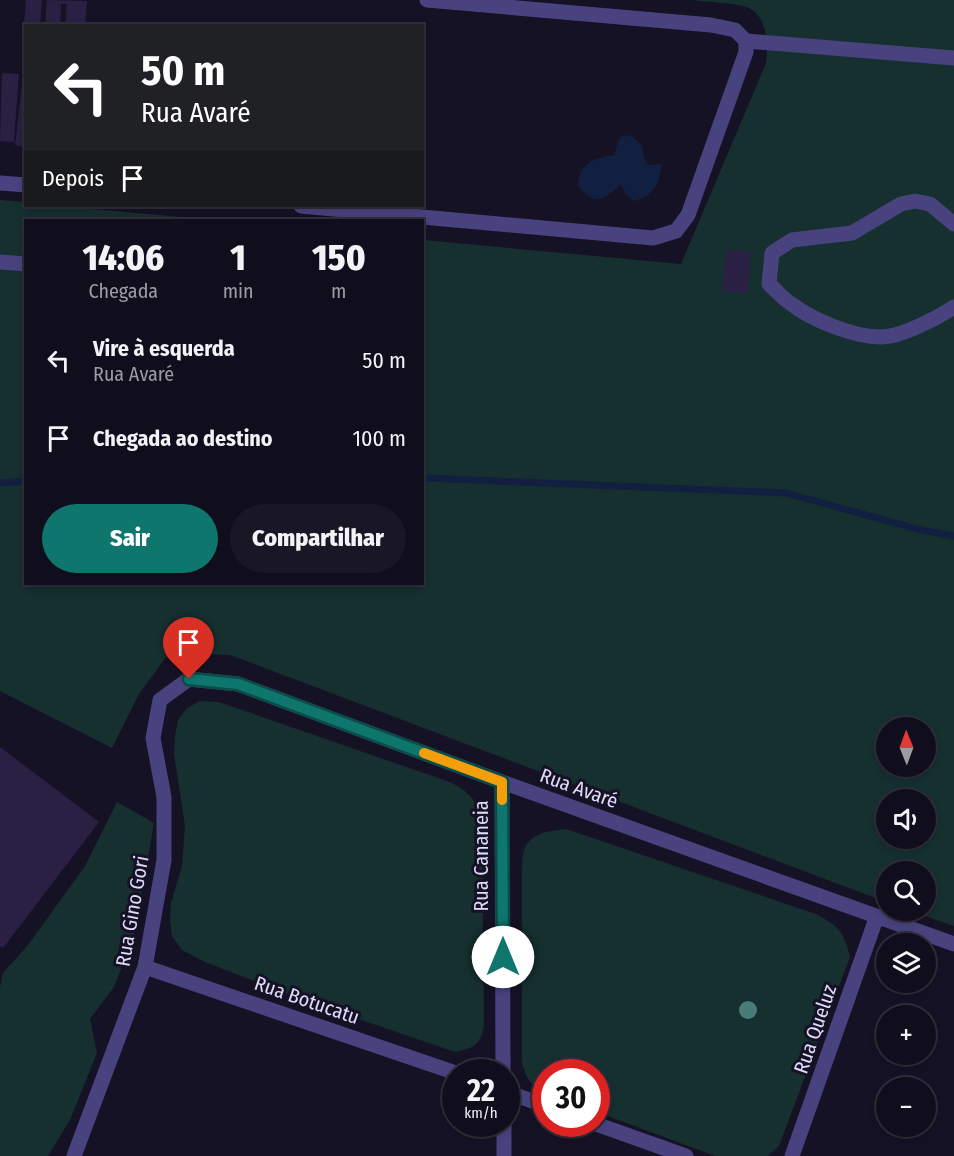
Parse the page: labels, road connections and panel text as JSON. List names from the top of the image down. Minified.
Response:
{"streets":{"street":["Rua Avaré","Rua Cananeia","Rua Gino Gori","Rua Botucatu","Rua Queluz"]},"crossings":[["Rua Avaré","Rua Cananeia"],["Rua Avaré","Rua Gino Gori"],["Rua Gino Gori","Rua Botucatu"]],"north":"top","page":{"turn":["50 m","Rua Avaré"],"then":"Depois","eta":["14:06","Chegada","1","min","150","m"],"list":[{"name":"Vire à esquerda","note":"Rua Avaré","value":"50 m"},{"name":"Chegada ao destino","value":"100 m"}],"buttons":["Sair","Compartilhar"],"map_buttons":["+","−"],"speed":"22 km/h","limit":"30"}}
